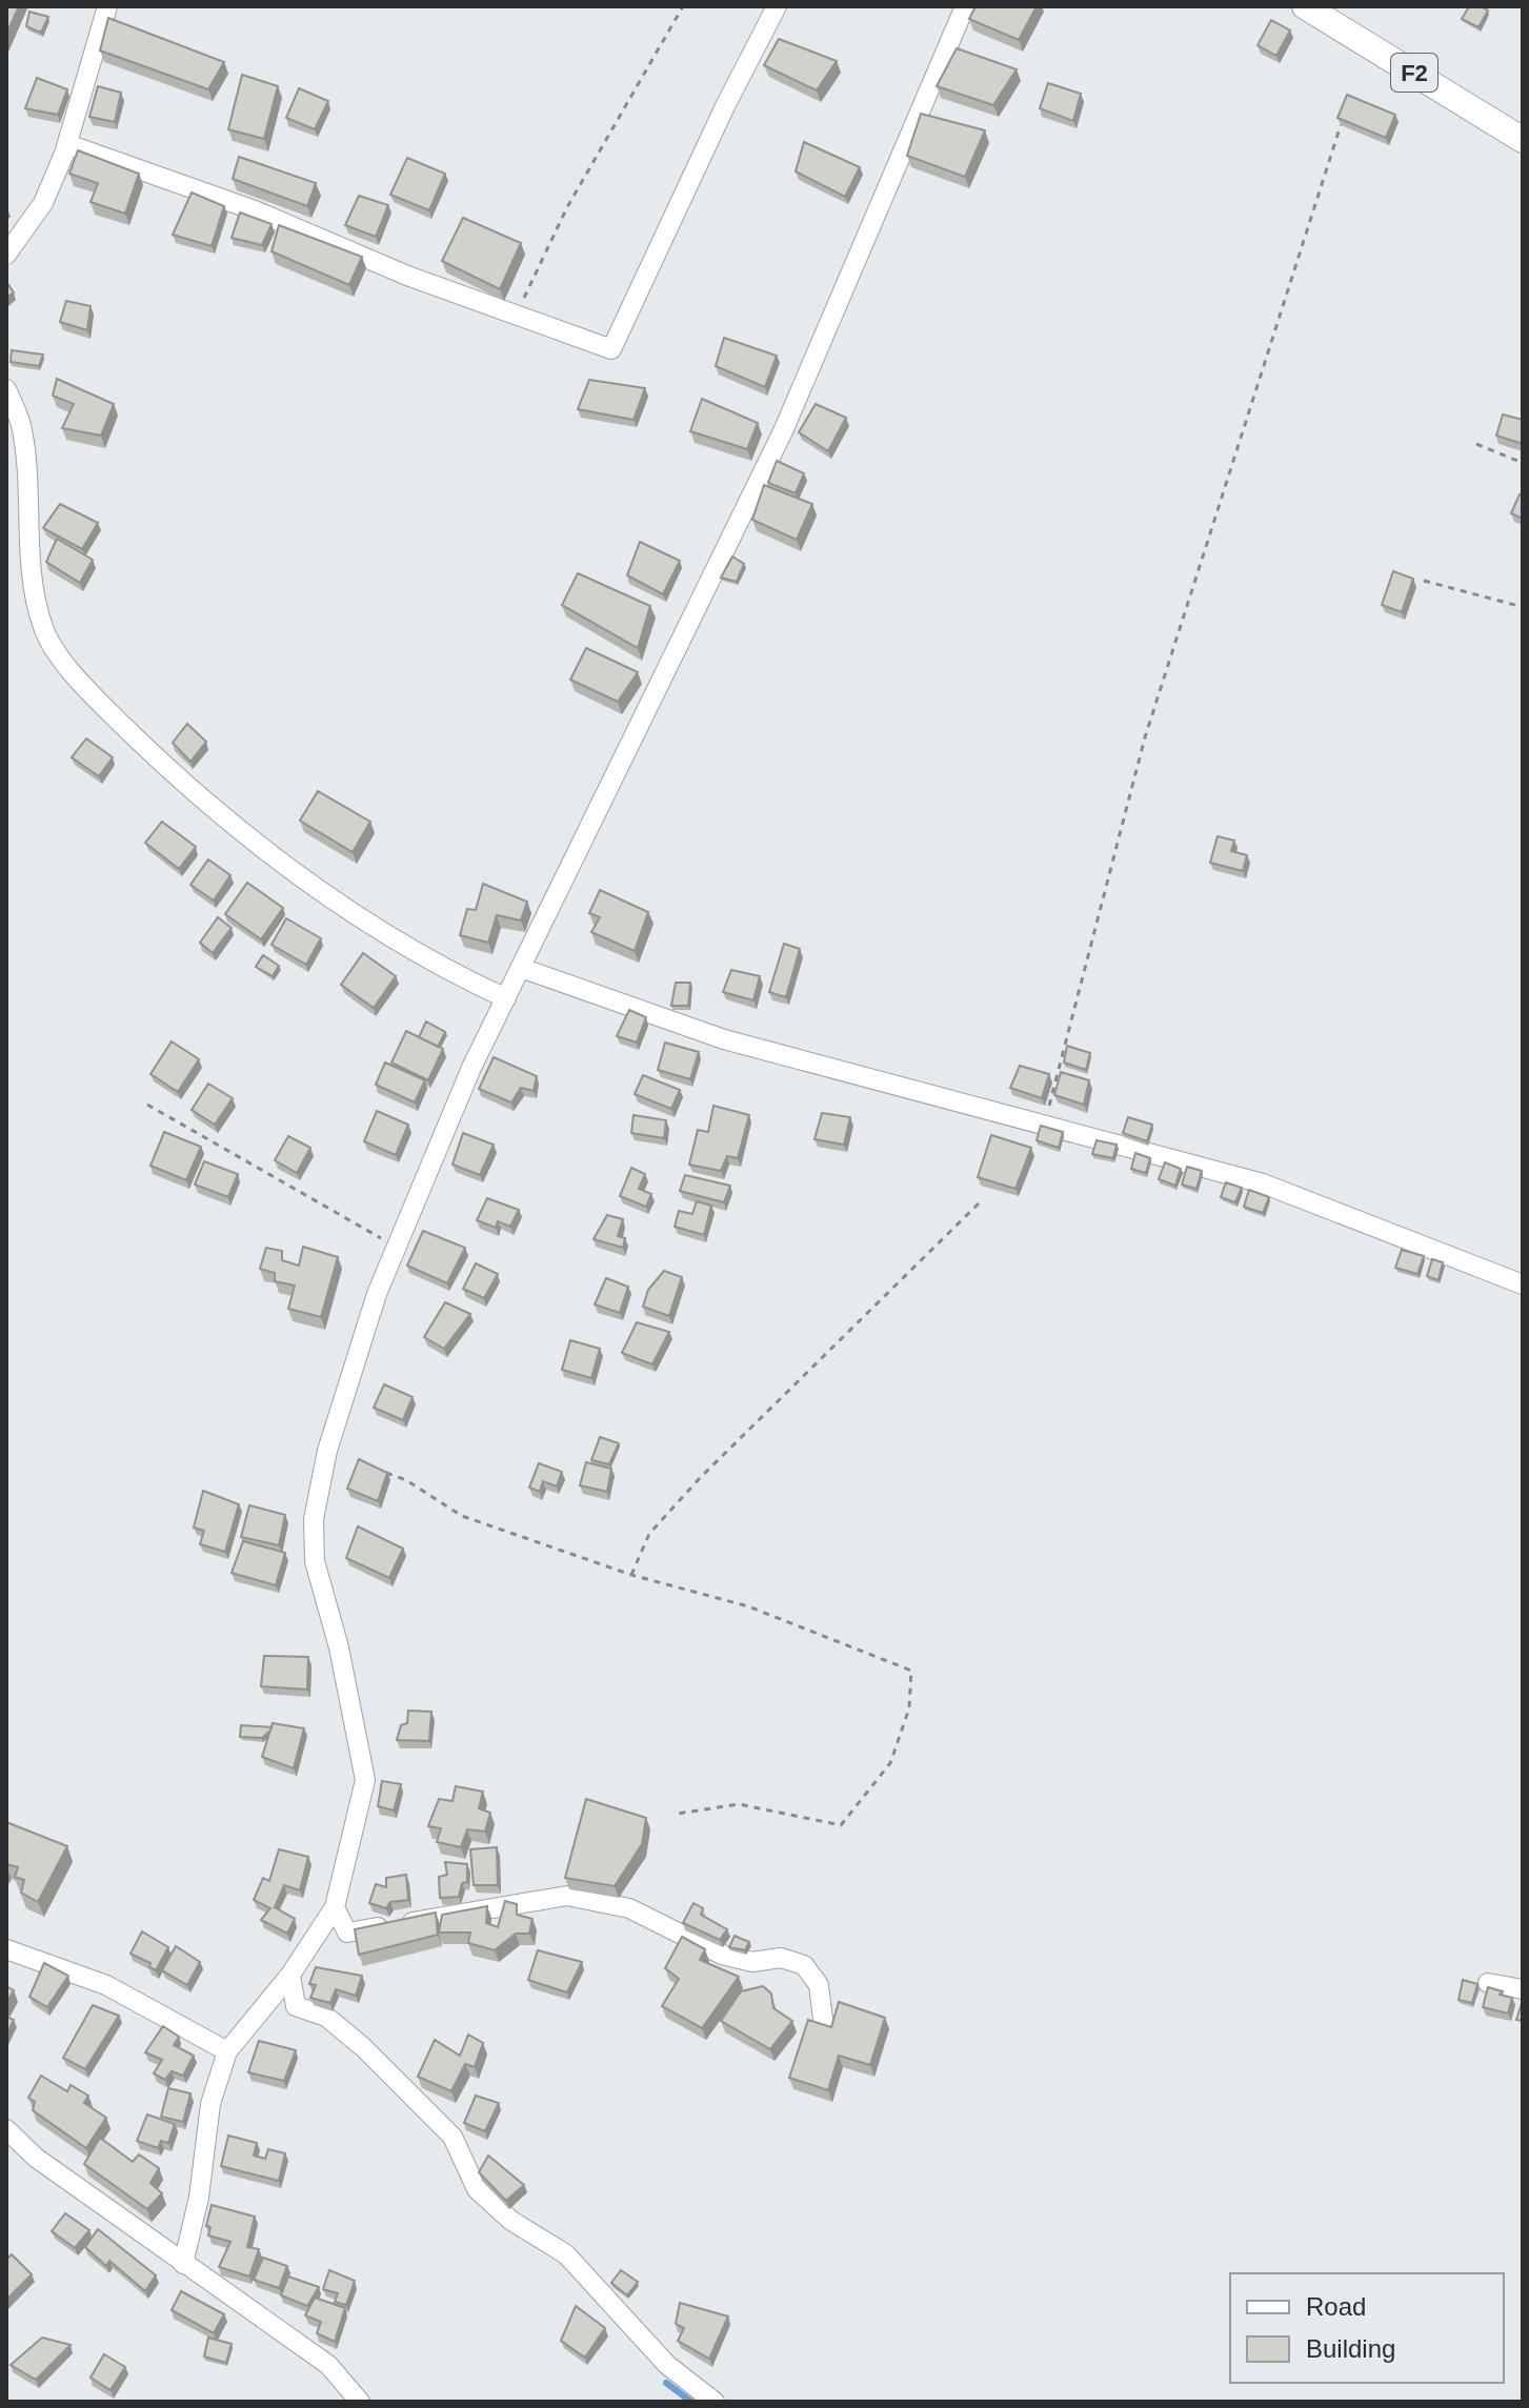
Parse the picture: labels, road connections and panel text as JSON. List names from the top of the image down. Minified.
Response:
{"streets":{"main road":["F2"]},"legend":["Road","Building"]}
